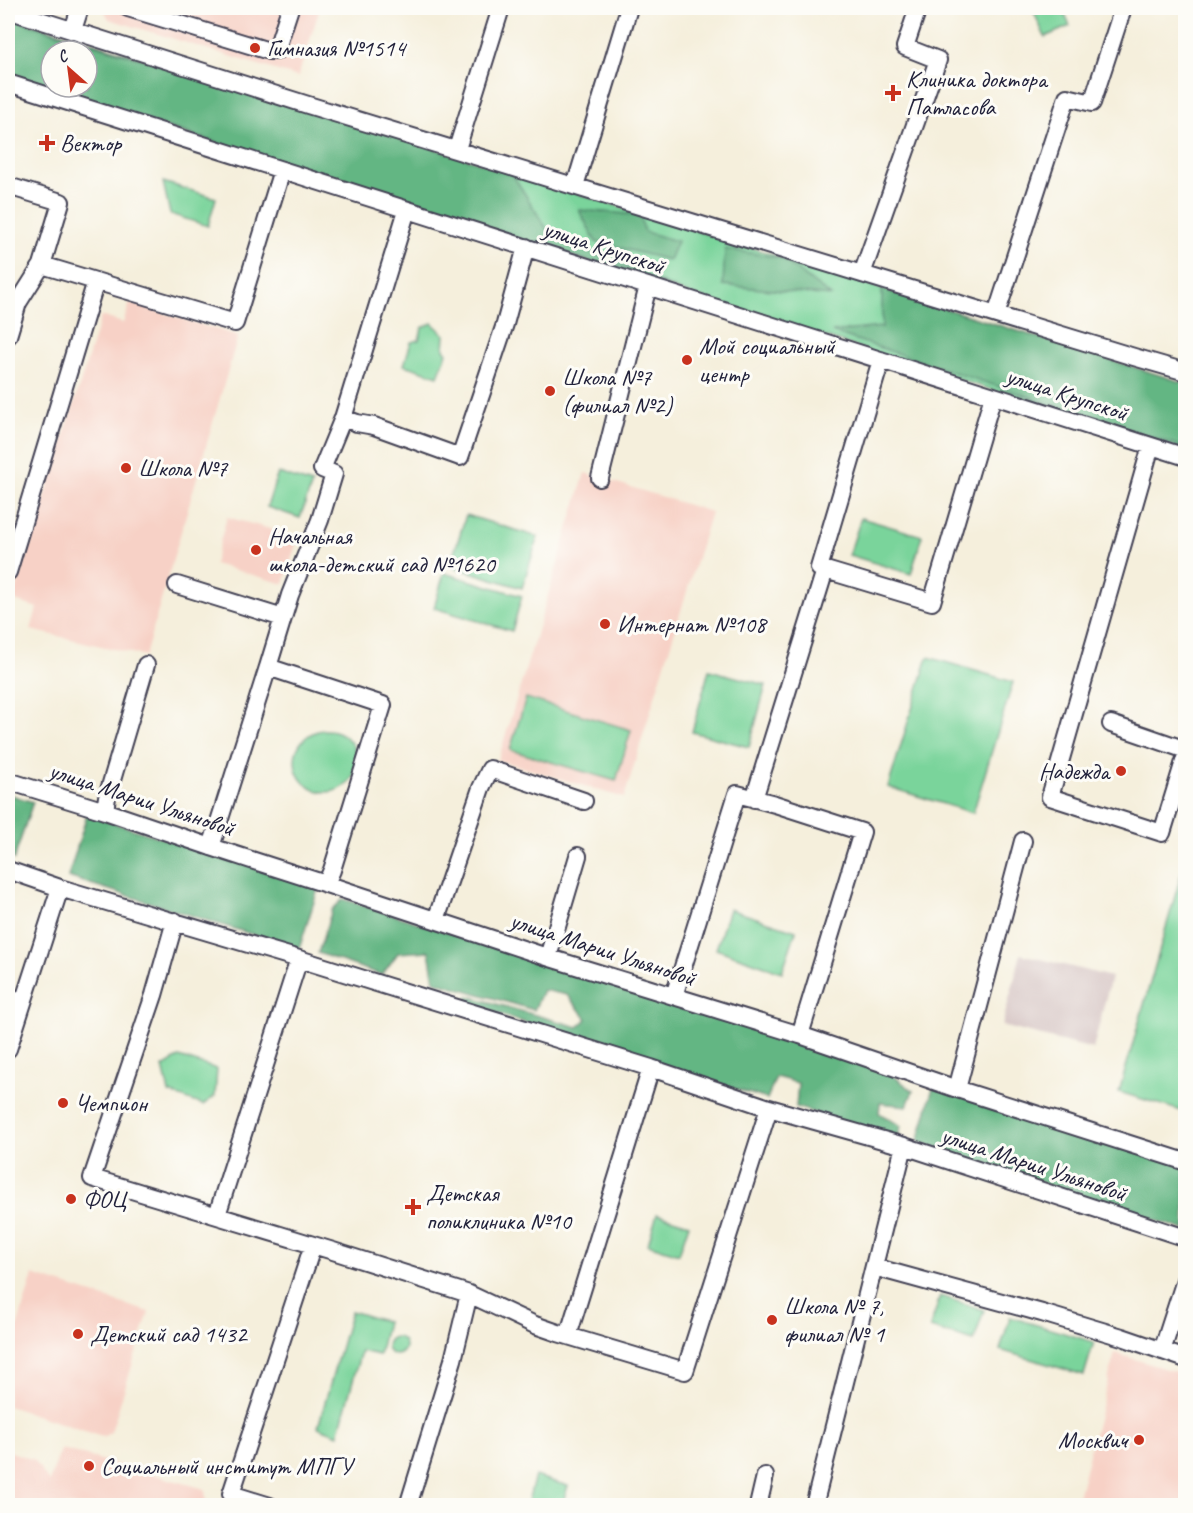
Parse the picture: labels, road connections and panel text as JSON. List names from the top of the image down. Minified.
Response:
{"streets":{"street":["улица Крупской","улица Марии Ульяновой"]},"places":{"other":["Гимназия №1514","Мой социальный центр","Школа №7 (филиал №2)","Школа №7","Начальная школа-детский сад №1620","Интернат №108","Надежда","Чемпион","ФОЦ","Школа № 7, филиал № 1","Детский сад 1432","Москвич","Социальный институт МПГУ"],"health":["Клиника доктора Патласова","Вектор","Детская поликлиника №10"]},"north":"top left"}
